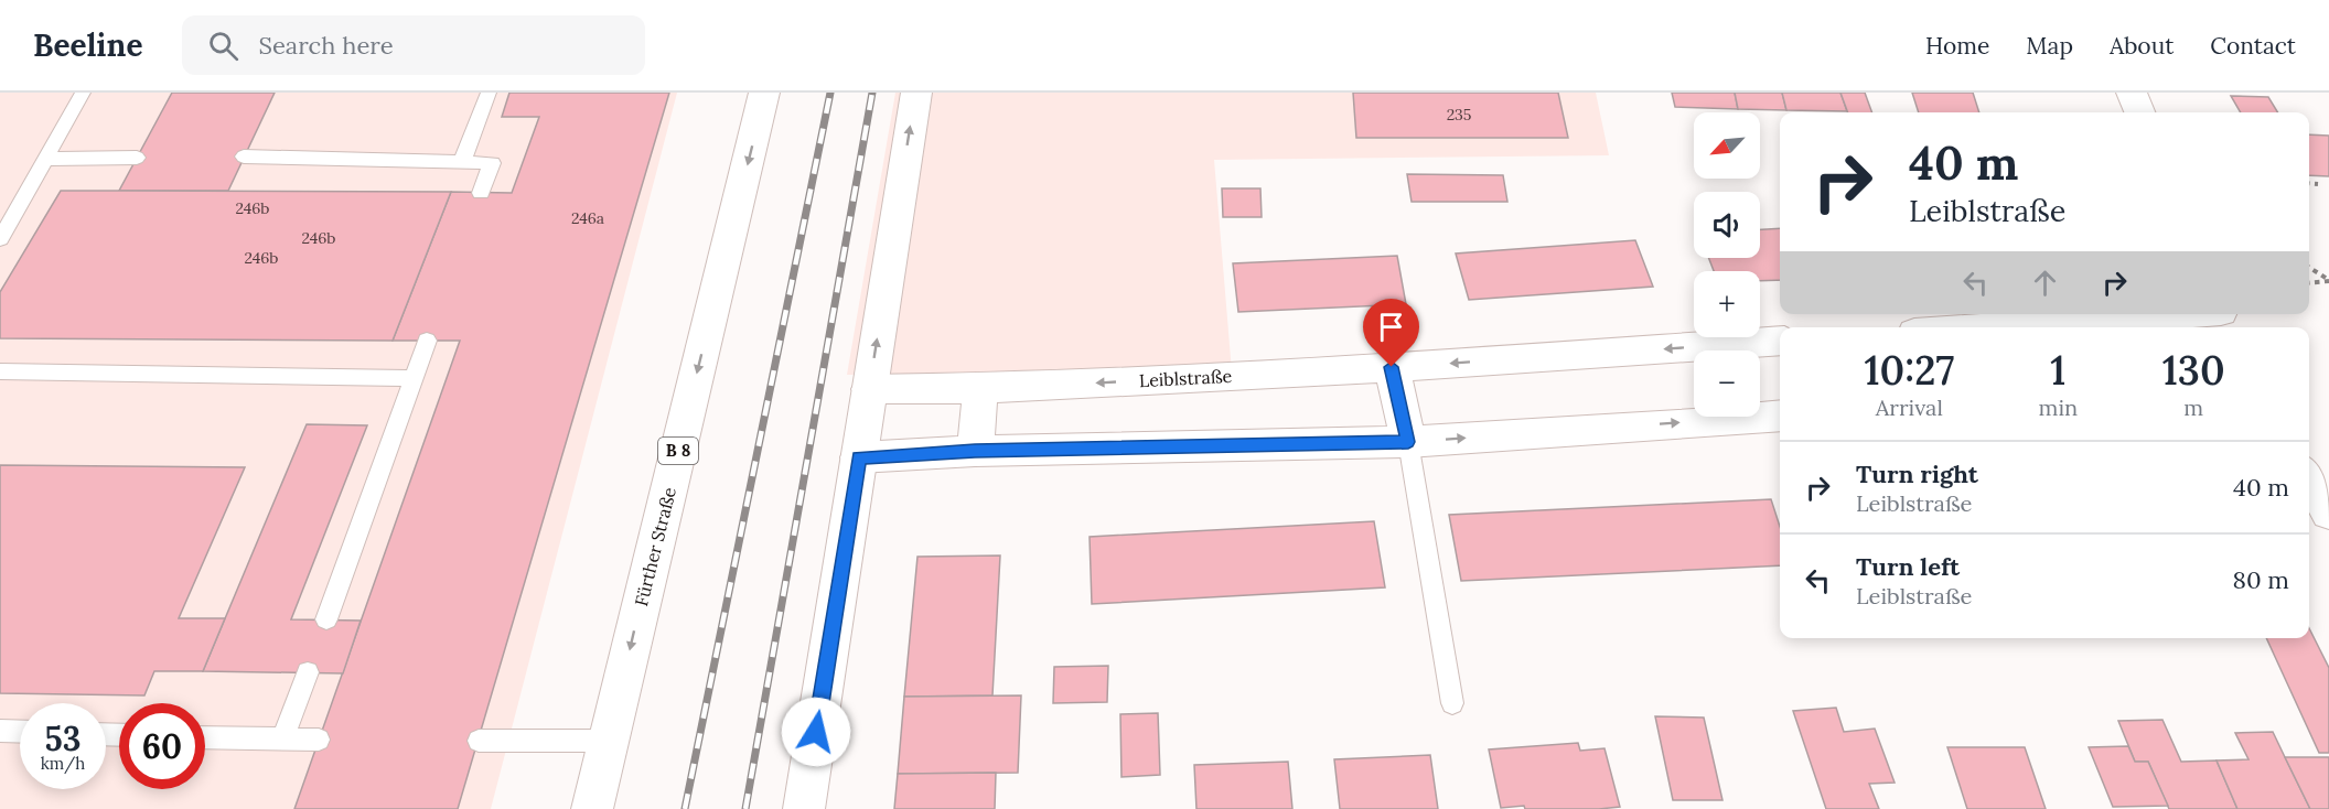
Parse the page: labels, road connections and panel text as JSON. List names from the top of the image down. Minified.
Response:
{"streets":{"street":["Leiblstraße","B 8","Fürther Straße"]},"house_numbers":["235","246b","246a","246b","246b"],"north":"bottom left","page":{"header":"Beeline","search":"Search here","nav":["Home","Map","About","Contact"],"map_buttons":["+","−"],"turn":["40 m","Leiblstraße"],"eta":["10:27","Arrival","1","min","130","m"],"list":[{"name":"Turn right","note":"Leiblstraße","value":"40 m"},{"name":"Turn left","note":"Leiblstraße","value":"80 m"}],"speed":"53 km/h","limit":"60"}}
